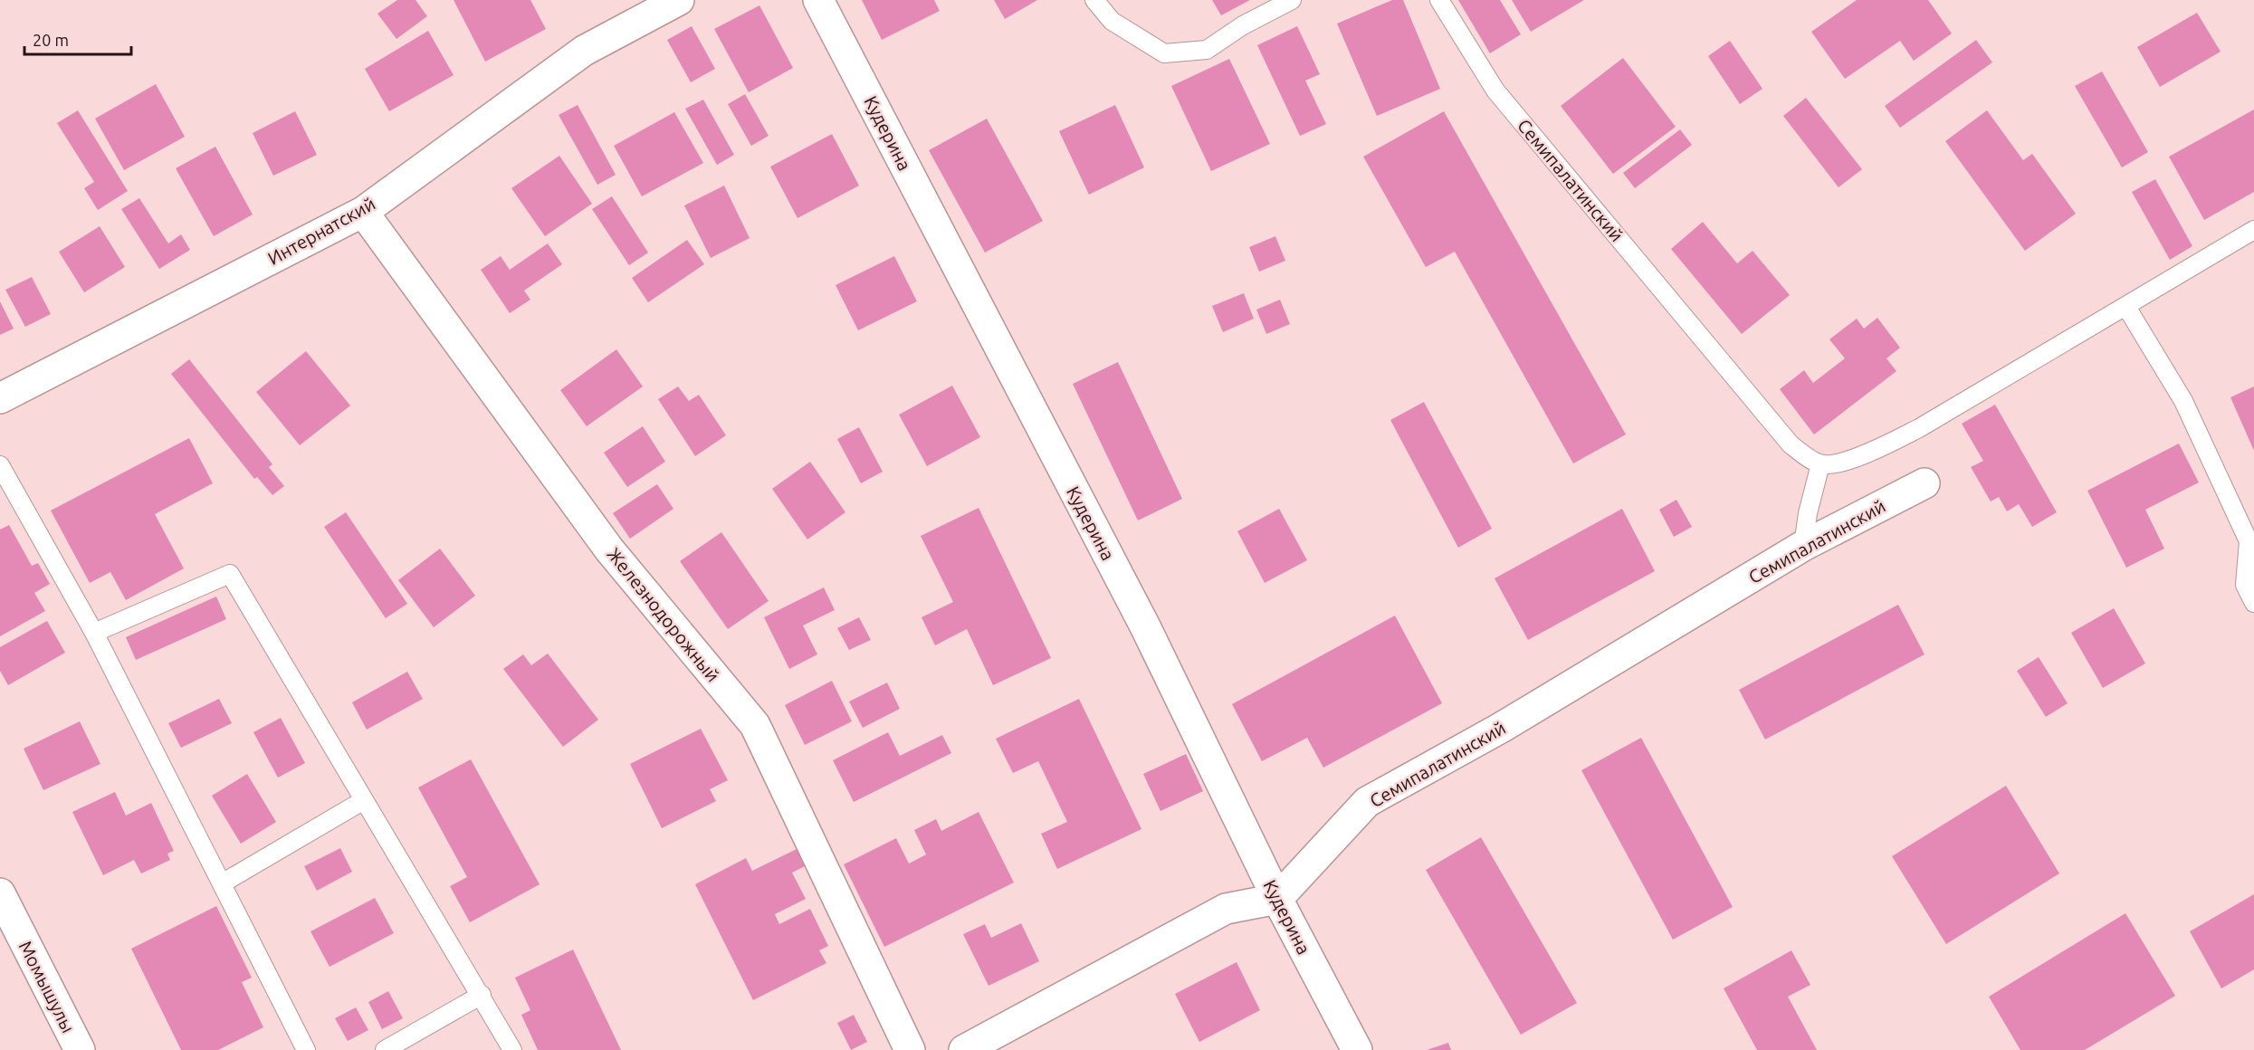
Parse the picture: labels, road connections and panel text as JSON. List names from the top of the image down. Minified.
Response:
{"streets":{"street":["Кудерина","Семипалатинский","Интернатский","Железнодорожный","Момышулы"]},"crossings":[["Кудерина","Семипалатинский"],["Интернатский","Железнодорожный"]],"scale_bar":"20 m"}
